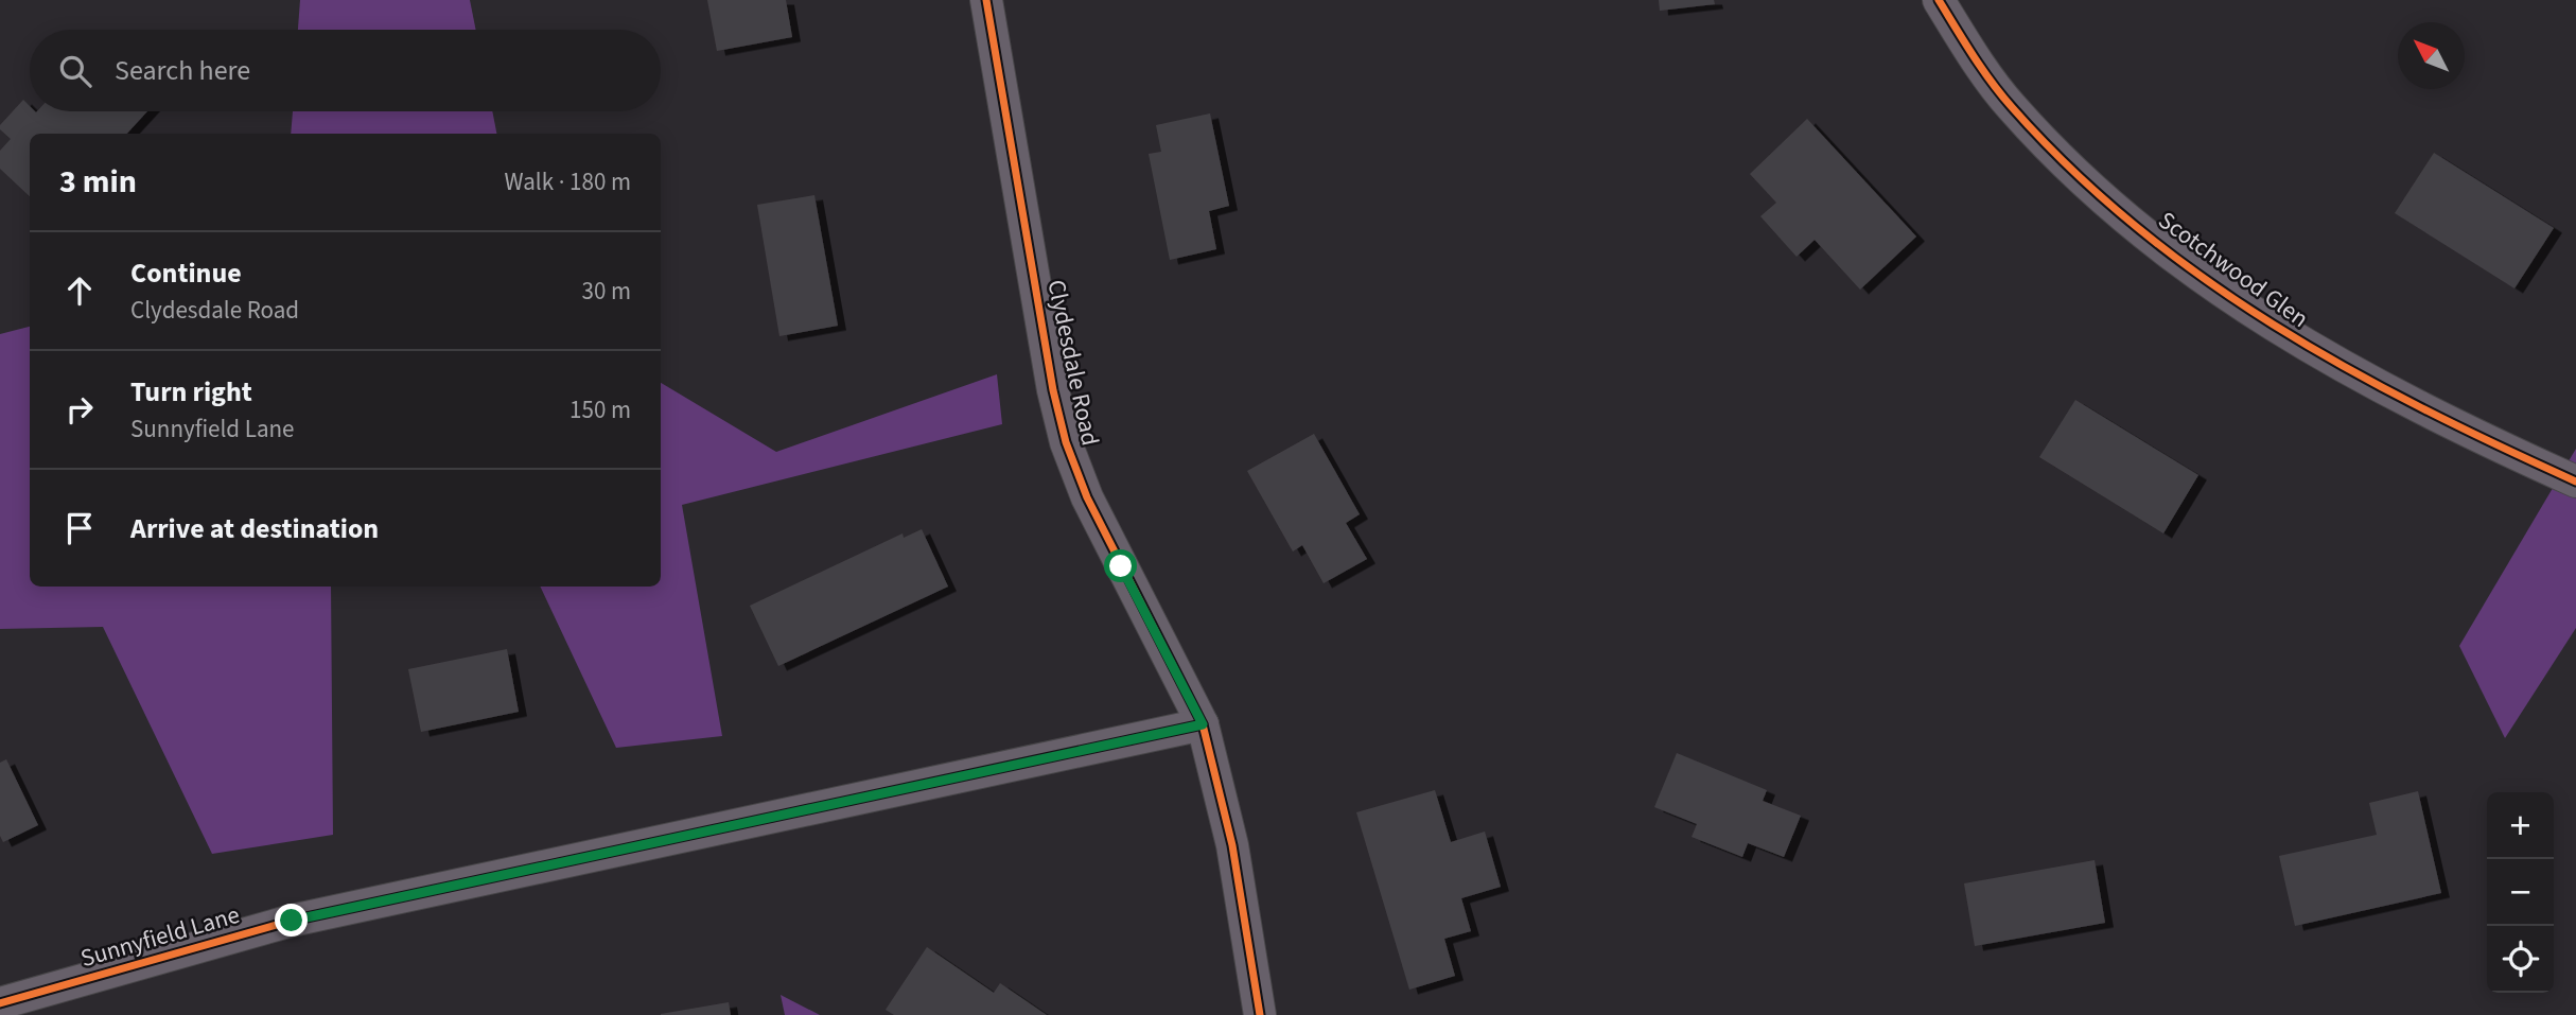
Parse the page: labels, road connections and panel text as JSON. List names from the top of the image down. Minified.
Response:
{"streets":{"street":["Scotchwood Glen","Clydesdale Road","Sunnyfield Lane"]},"crossings":[["Clydesdale Road","Sunnyfield Lane"]],"north":"top left","page":{"search":"Search here","heading":["3 min","Walk · 180 m"],"list":[["Continue","Clydesdale Road","30 m"],["Turn right","Sunnyfield Lane","150 m"],"Arrive at destination"],"map_buttons":["+","−"]}}
